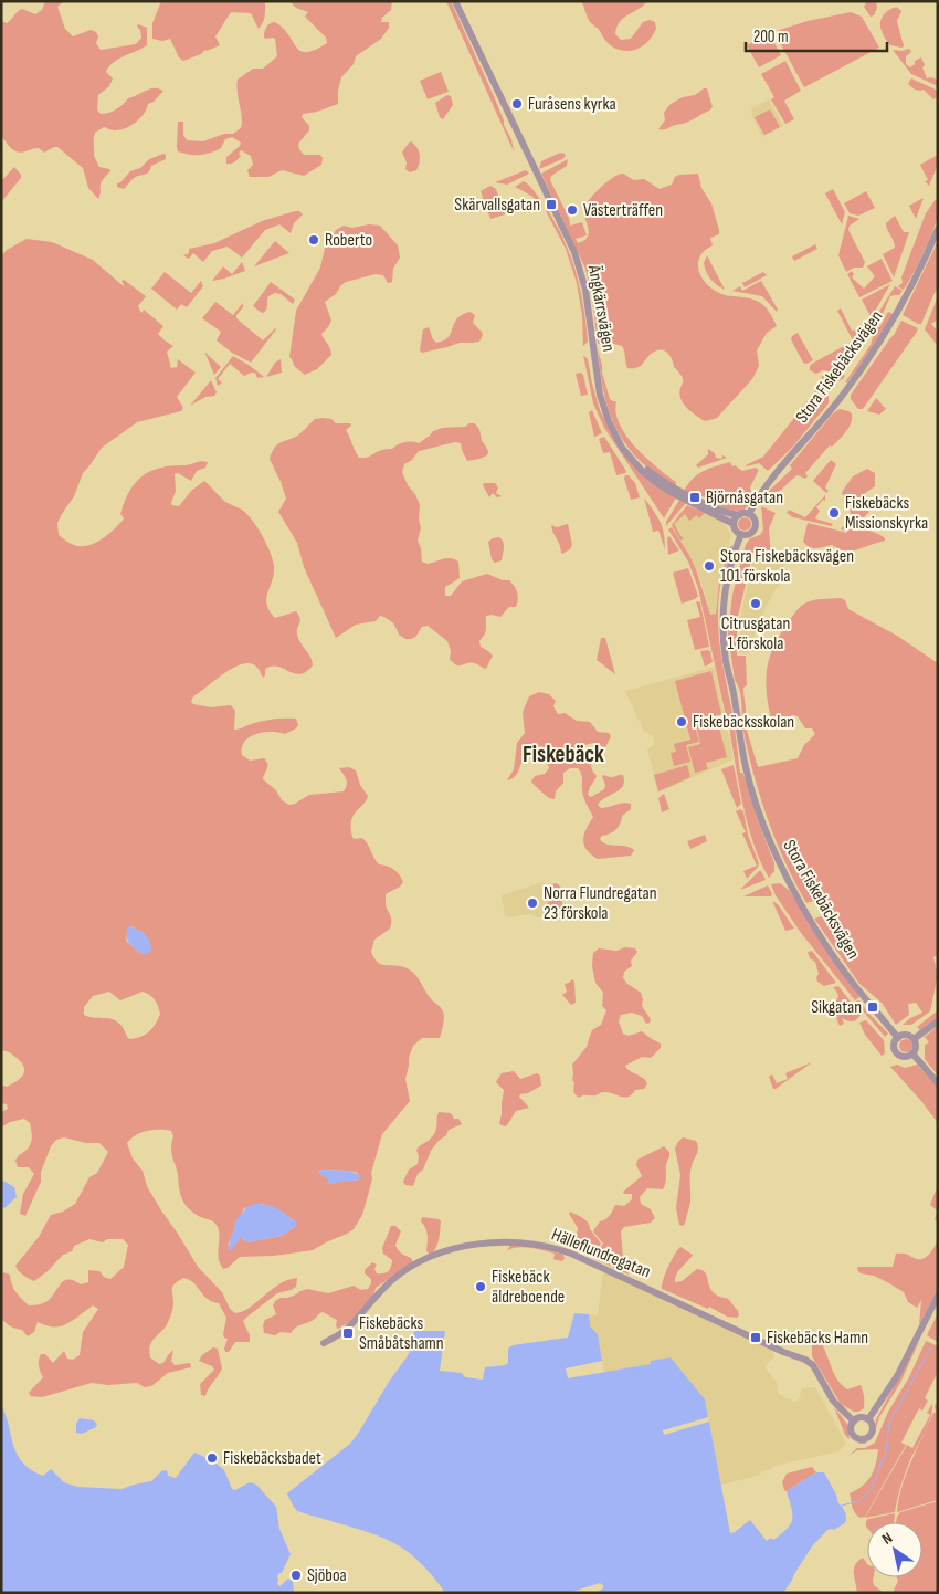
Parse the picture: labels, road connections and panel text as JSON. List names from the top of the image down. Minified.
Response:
{"streets":{"street":["Ängkärrsvägen","Stora Fiskebäcksvägen","Hälleflundregatan"]},"crossings":[["Ängkärrsvägen","Stora Fiskebäcksvägen"]],"districts":["Fiskebäck"],"places":{"other":["Furåsens kyrka","Västerträffen","Roberto","Fiskebäcks Missionskyrka","Stora Fiskebäcksvägen 101 förskola","Citrusgatan 1 förskola","Fiskebäcksskolan","Norra Flundregatan 23 förskola","Fiskebäck äldreboende","Fiskebäcksbadet","Sjöboa"],"transit":["Skärvallsgatan","Björnåsgatan","Sikgatan","Fiskebäcks Småbåtshamn","Fiskebäcks Hamn"]},"scale_bar":"200 m","north":"top left"}
